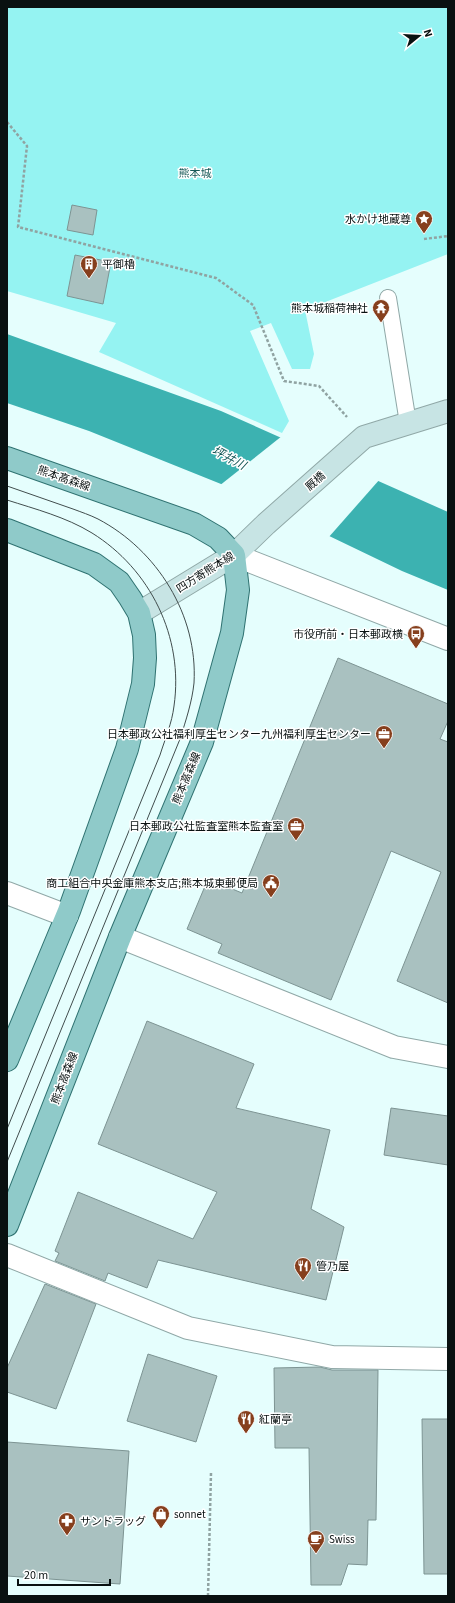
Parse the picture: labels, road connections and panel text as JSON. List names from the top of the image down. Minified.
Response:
{"streets":{"main road":["熊本高森線","厩橋","四方寄熊本線"]},"crossings":[["熊本高森線","四方寄熊本線"],["厩橋","四方寄熊本線"]],"water":["坪井川"],"parks":["熊本城"],"places":{"place":["水かけ地蔵尊"],"building":["平御櫓"],"temple":["熊本城稲荷神社"],"bus stop":["市役所前・日本郵政横"],"office":["日本郵政公社福利厚生センター九州福利厚生センター","日本郵政公社監査室熊本監査室"],"public building":["商工組合中央金庫熊本支店;熊本城東郵便局"],"restaurant":["管乃屋","紅蘭亭"],"shop":["sonnet"],"pharmacy":["サンドラッグ"],"cafe":["Swiss"]},"scale_bar":"20 m","north":"right"}
